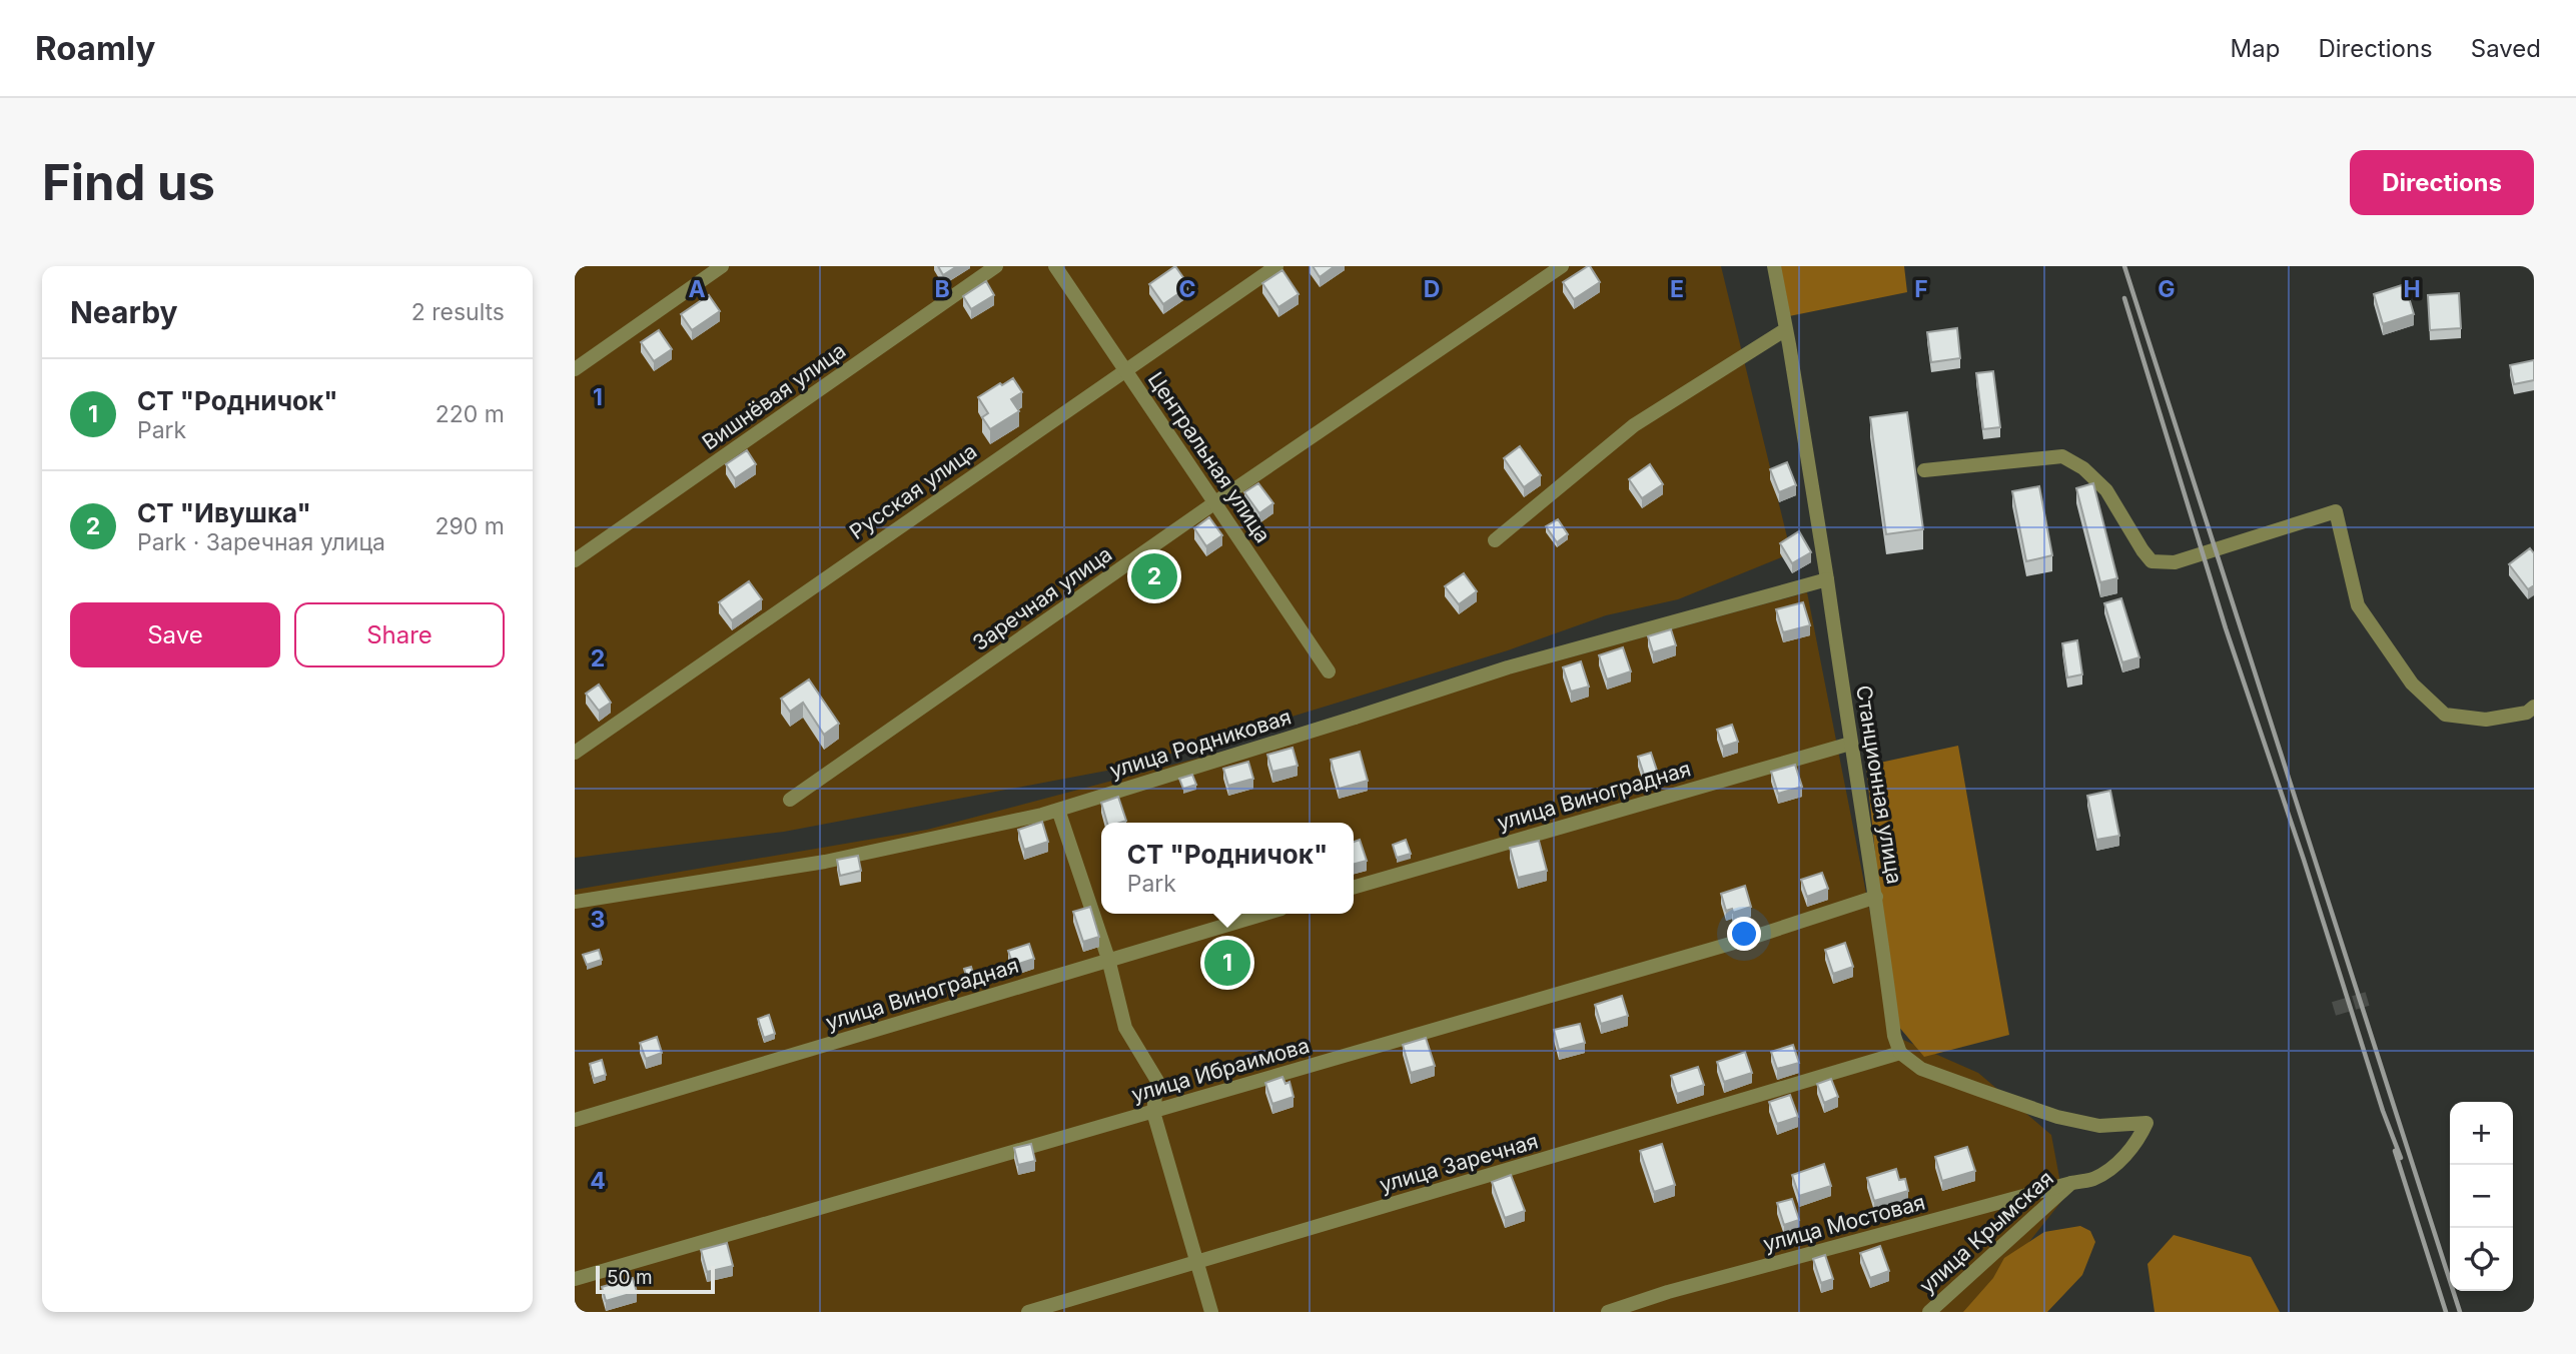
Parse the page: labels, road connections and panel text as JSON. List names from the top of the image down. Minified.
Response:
{"streets":{"street":["Вишнёвая улица","Центральная улица","Русская улица","Заречная улица","улица Родниковая","Станционная улица","улица Виноградная","улица Ибраимова","улица Заречная","улица Мостовая","улица Крымская"]},"crossings":[["Центральная улица","Русская улица"],["Центральная улица","Заречная улица"],["улица Родниковая","Станционная улица"],["Станционная улица","улица Виноградная"],["Станционная улица","улица Ибраимова"],["Станционная улица","улица Заречная"],["Станционная улица","улица Мостовая"],["улица Заречная","улица Мостовая"],["улица Мостовая","улица Крымская"]],"scale_bar":"50 m","page":{"header":"Roamly","nav":["Map","Directions","Saved"],"buttons":["Directions",["Save","Share"]],"title":"Find us","heading":["Nearby","2 results"],"list":[{"mark":"1","name":"СТ \"Родничок\"","note":"Park","value":"220 m"},{"mark":"2","name":"СТ \"Ивушка\"","note":"Park · Заречная улица","value":"290 m"}],"pins":["2","1"],"popup":["СТ \"Родничок\"","Park"],"map_buttons":["+","−"],"scale":"50 m"},"grid":{"columns":["A","B","C","D","E","F","G","H"],"rows":["1","2","3","4"]}}
